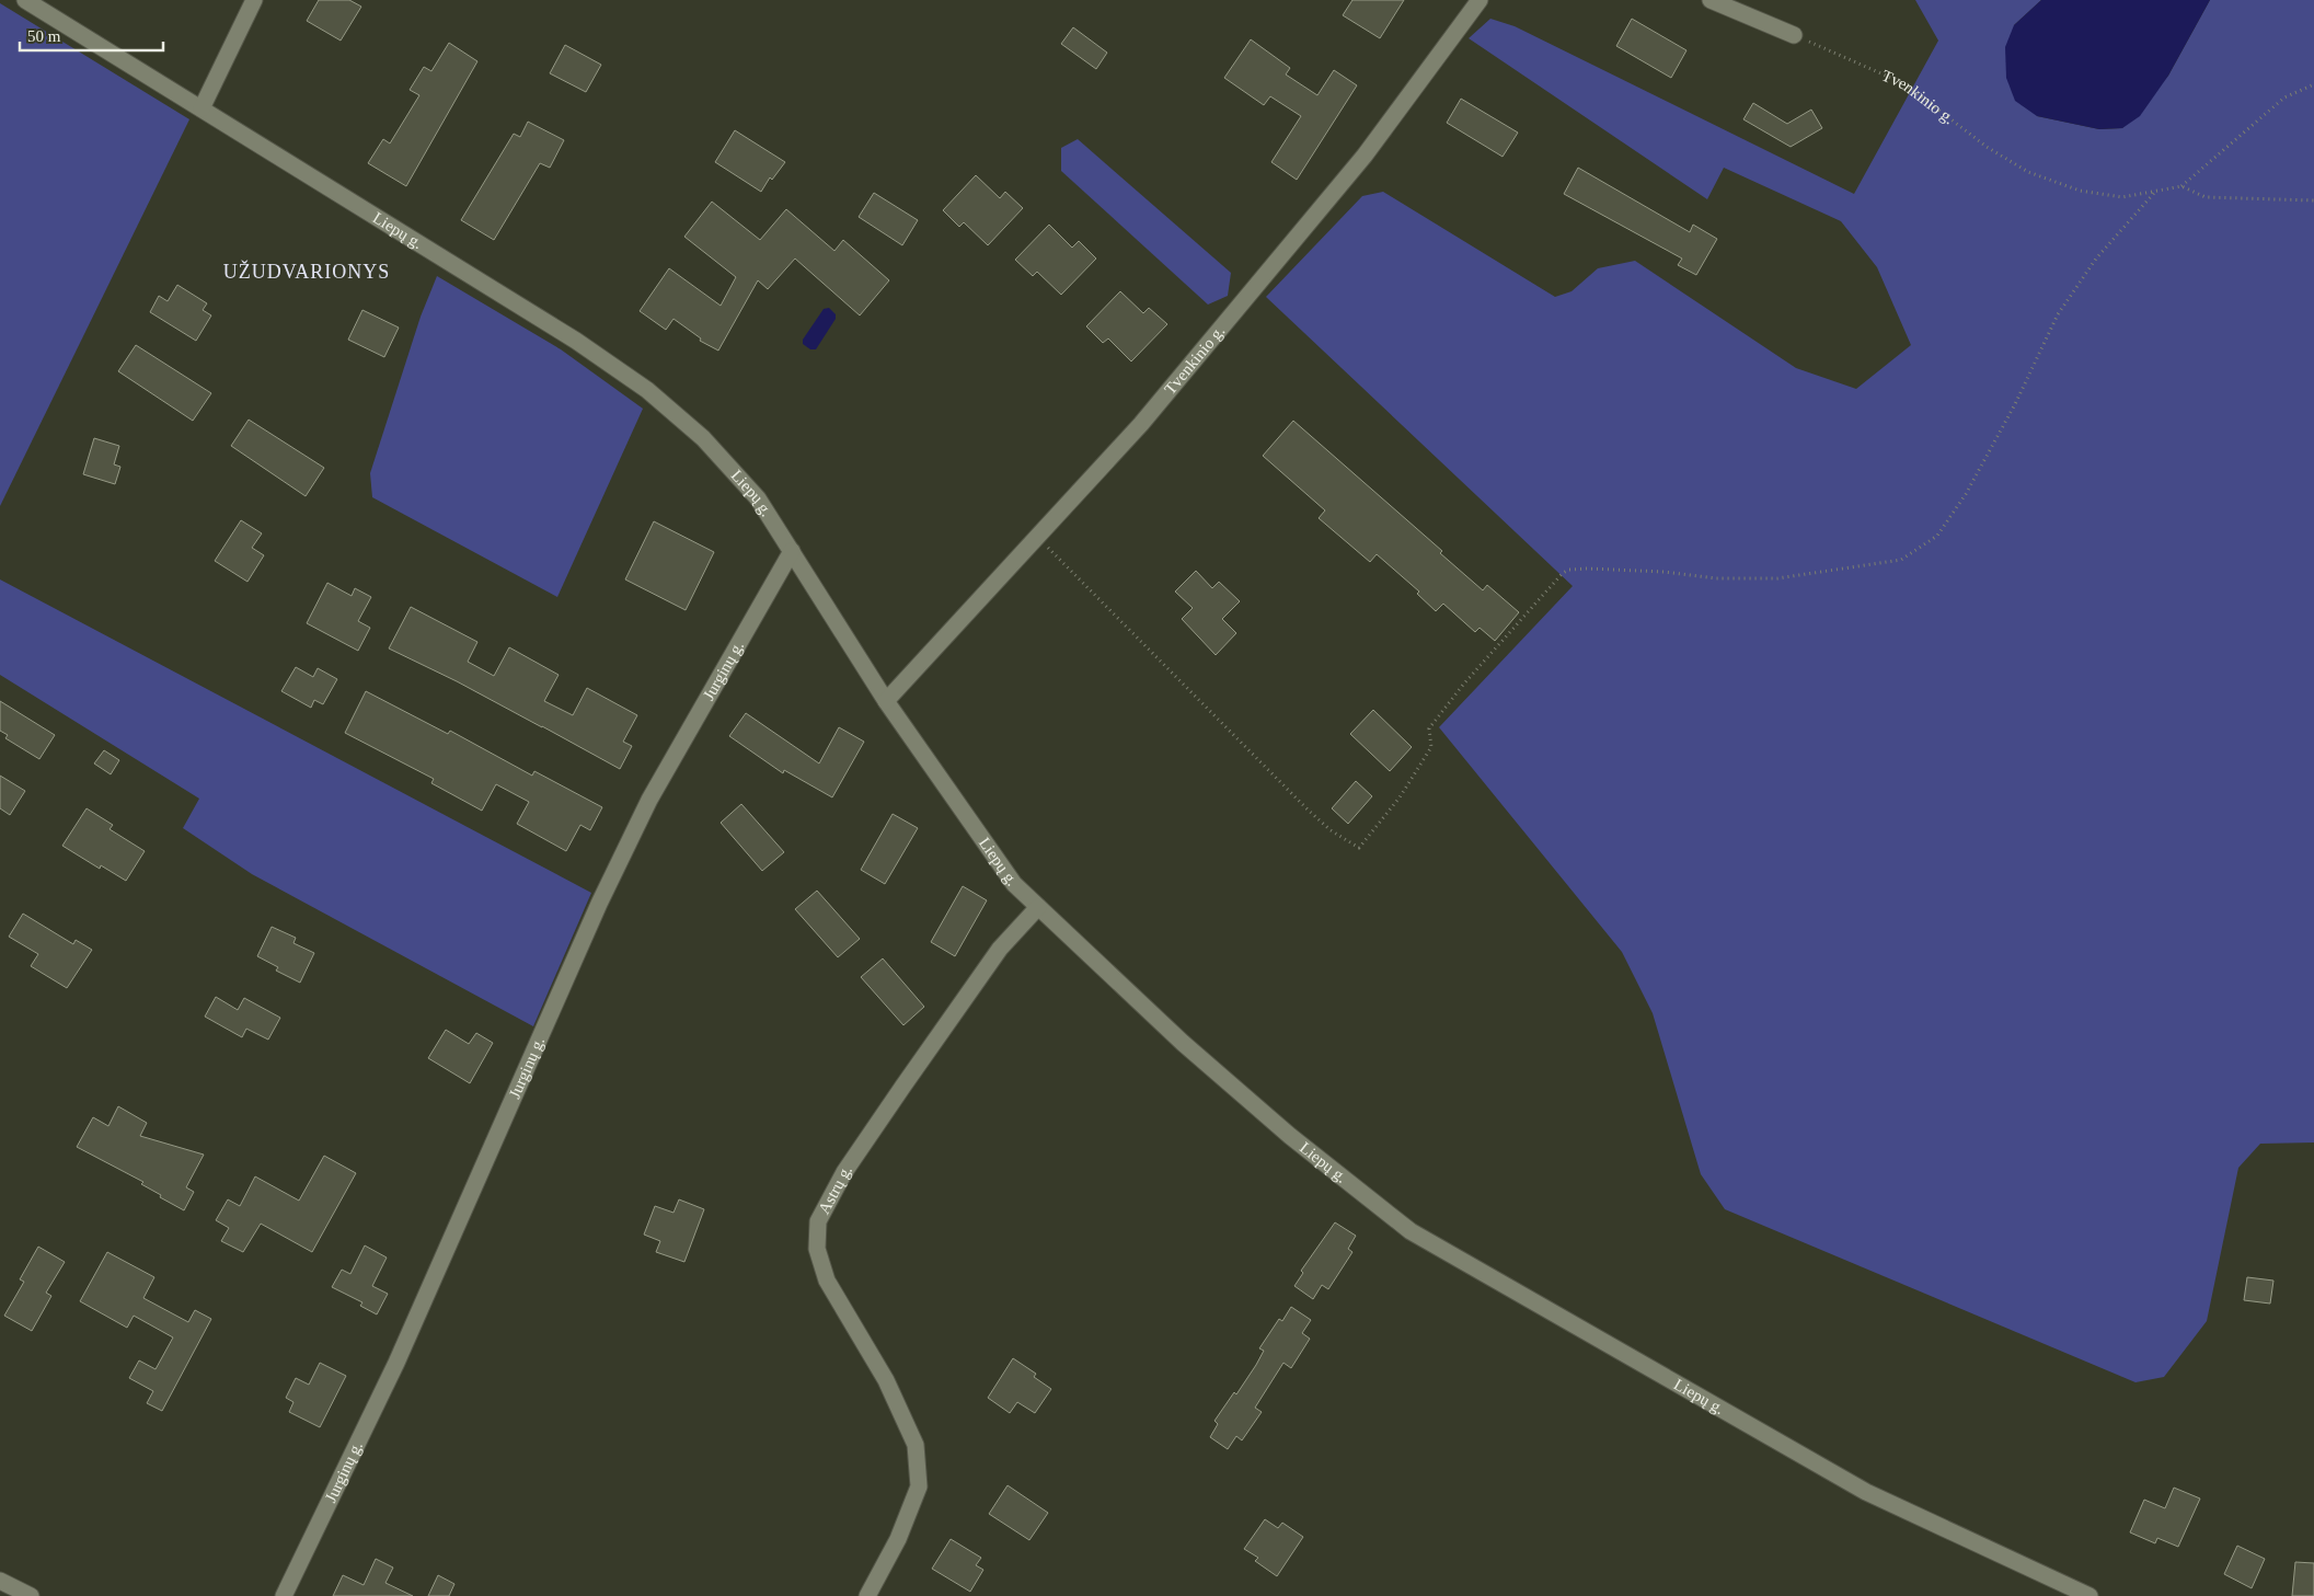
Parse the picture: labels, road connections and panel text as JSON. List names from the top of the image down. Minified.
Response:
{"streets":{"street":["Tvenkinio g.","Liepų g.","Jurginų g.","Astrų g."]},"crossings":[["Tvenkinio g.","Liepų g."],["Liepų g.","Jurginų g."],["Liepų g.","Astrų g."]],"districts":["UŽUDVARIONYS"],"scale_bar":"50 m"}
